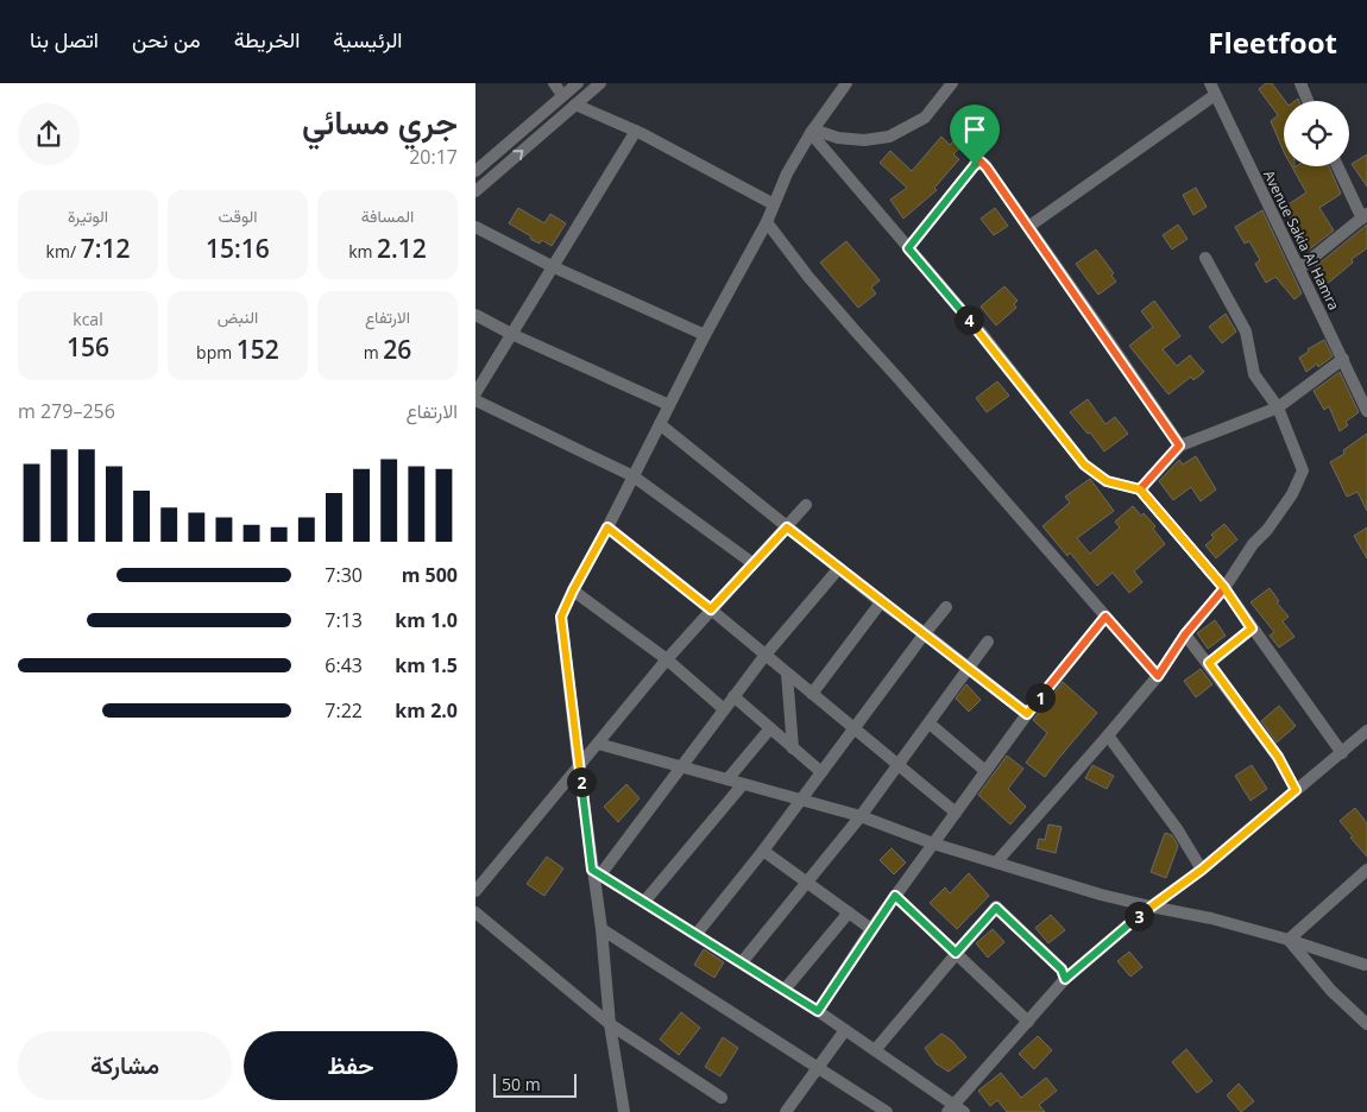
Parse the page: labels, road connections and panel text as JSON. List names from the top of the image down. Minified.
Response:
{"streets":{"street":["Avenue Sakia Al Hamra"]},"scale_bar":"50 m","page":{"header":"Fleetfoot","nav":["الرئيسية","الخريطة","من نحن","اتصل بنا"],"heading":["جري مسائي","20:17"],"stats":[["المسافة","2.12 km"],["الوقت","15:16"],["الوتيرة","7:12 /km"],["الارتفاع","26 m"],["النبض","152 bpm"],["kcal","156"]],"pins":["4","1","2","3"],"chart":["الارتفاع","256–279 m"],"list":[{"name":"500 m","note":"7:30"},{"name":"1.0 km","note":"7:13"},{"name":"1.5 km","note":"6:43"},{"name":"2.0 km","note":"7:22"}],"buttons":["حفظ","مشاركة"],"scale":"50 m"}}
